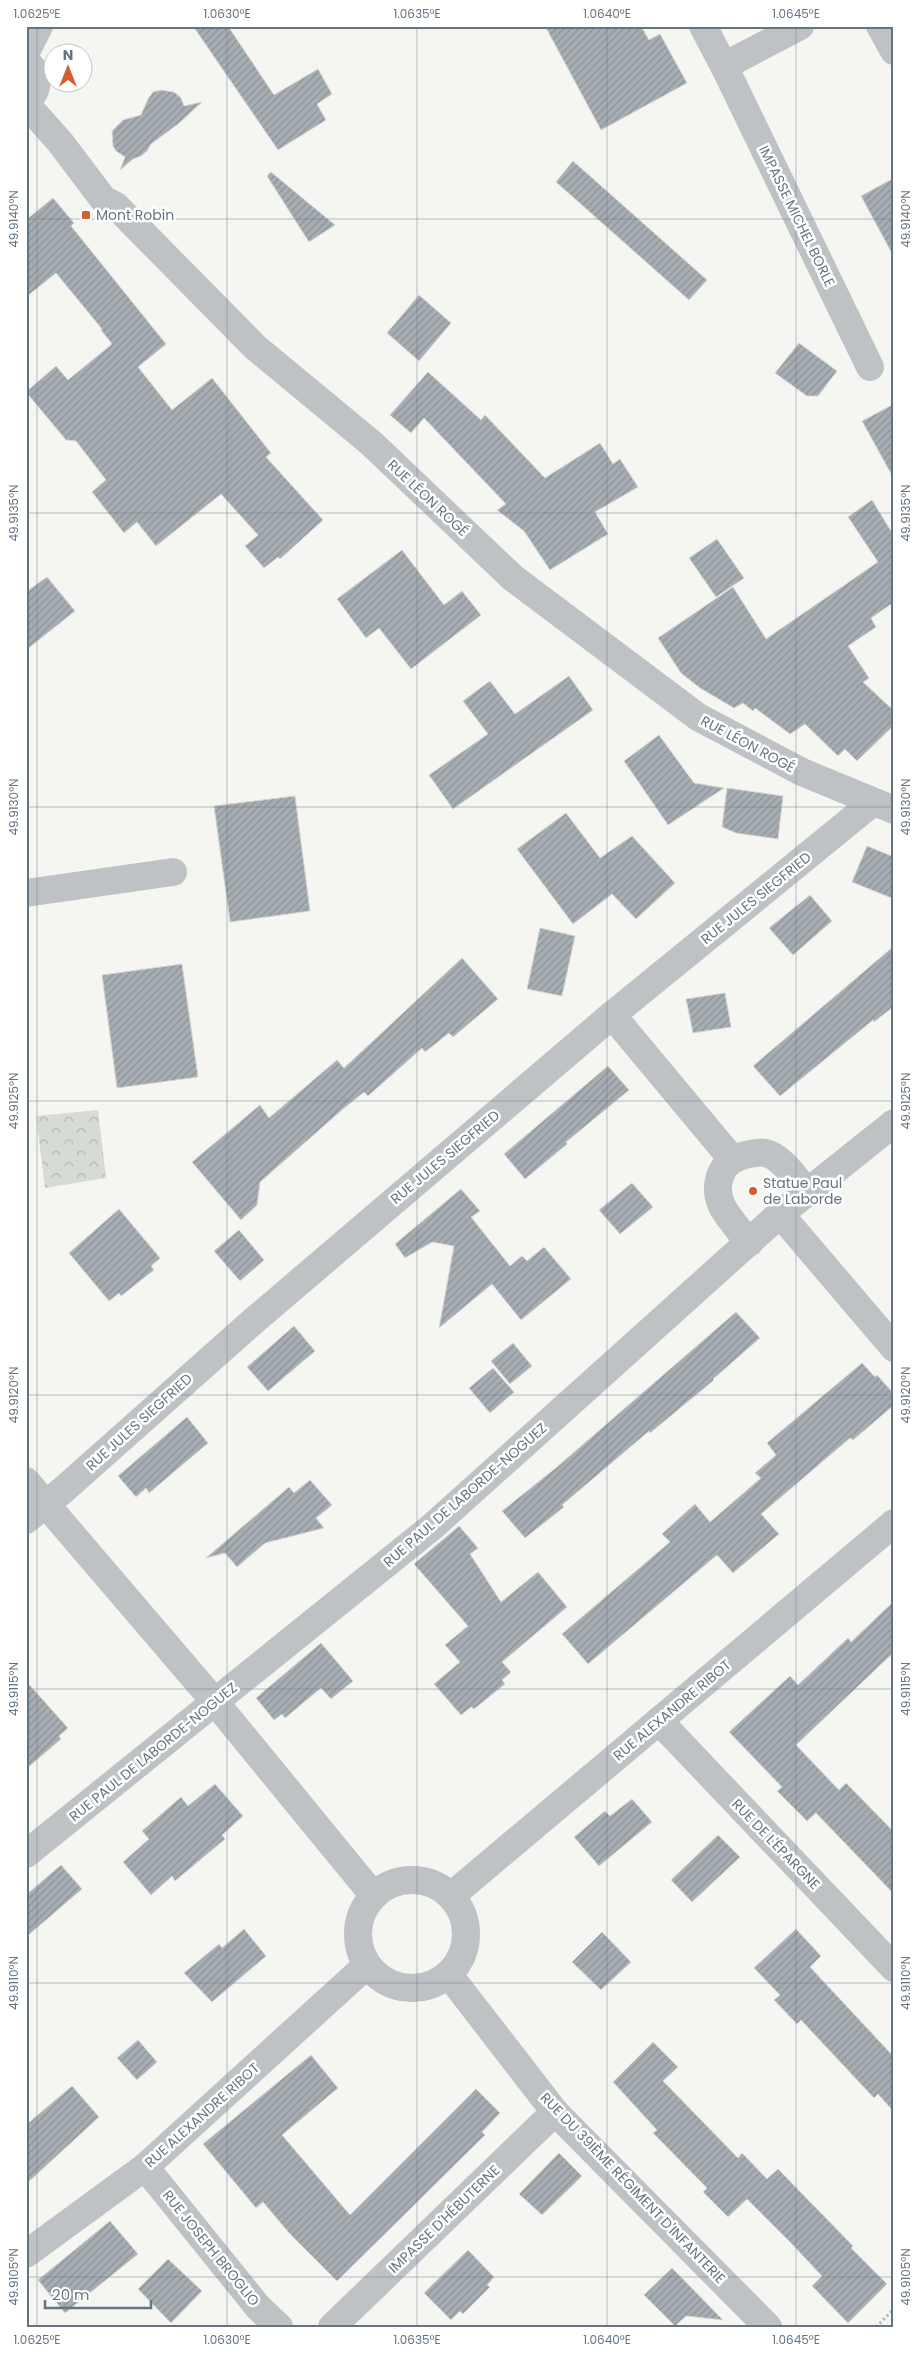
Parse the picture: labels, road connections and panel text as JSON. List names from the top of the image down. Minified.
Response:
{"streets":{"street":["IMPASSE MICHEL BORLE","RUE LÉON ROGÉ","RUE JULES SIEGFRIED","RUE PAUL DE LABORDE-NOGUEZ","RUE ALEXANDRE RIBOT","RUE DE L'ÉPARGNE","RUE DU 39IÈME RÉGIMENT D'INFANTERIE","IMPASSE D'HÉBUTERNE","RUE JOSEPH BROGLIO"]},"crossings":[["RUE LÉON ROGÉ","RUE JULES SIEGFRIED"],["RUE ALEXANDRE RIBOT","RUE DE L'ÉPARGNE"],["RUE ALEXANDRE RIBOT","RUE DU 39IÈME RÉGIMENT D'INFANTERIE"],["RUE ALEXANDRE RIBOT","RUE JOSEPH BROGLIO"],["RUE DU 39IÈME RÉGIMENT D'INFANTERIE","IMPASSE D'HÉBUTERNE"]],"places":{"transit":["Mont Robin"],"other":["Statue Paul de Laborde"]},"scale_bar":"20 m","north":"top","coordinates":["1.0625°E","1.0630°E","1.0635°E","1.0640°E","1.0645°E","49.9140°N","49.9135°N","49.9130°N","49.9125°N","49.9120°N","49.9115°N","49.9110°N","49.9105°N"]}
